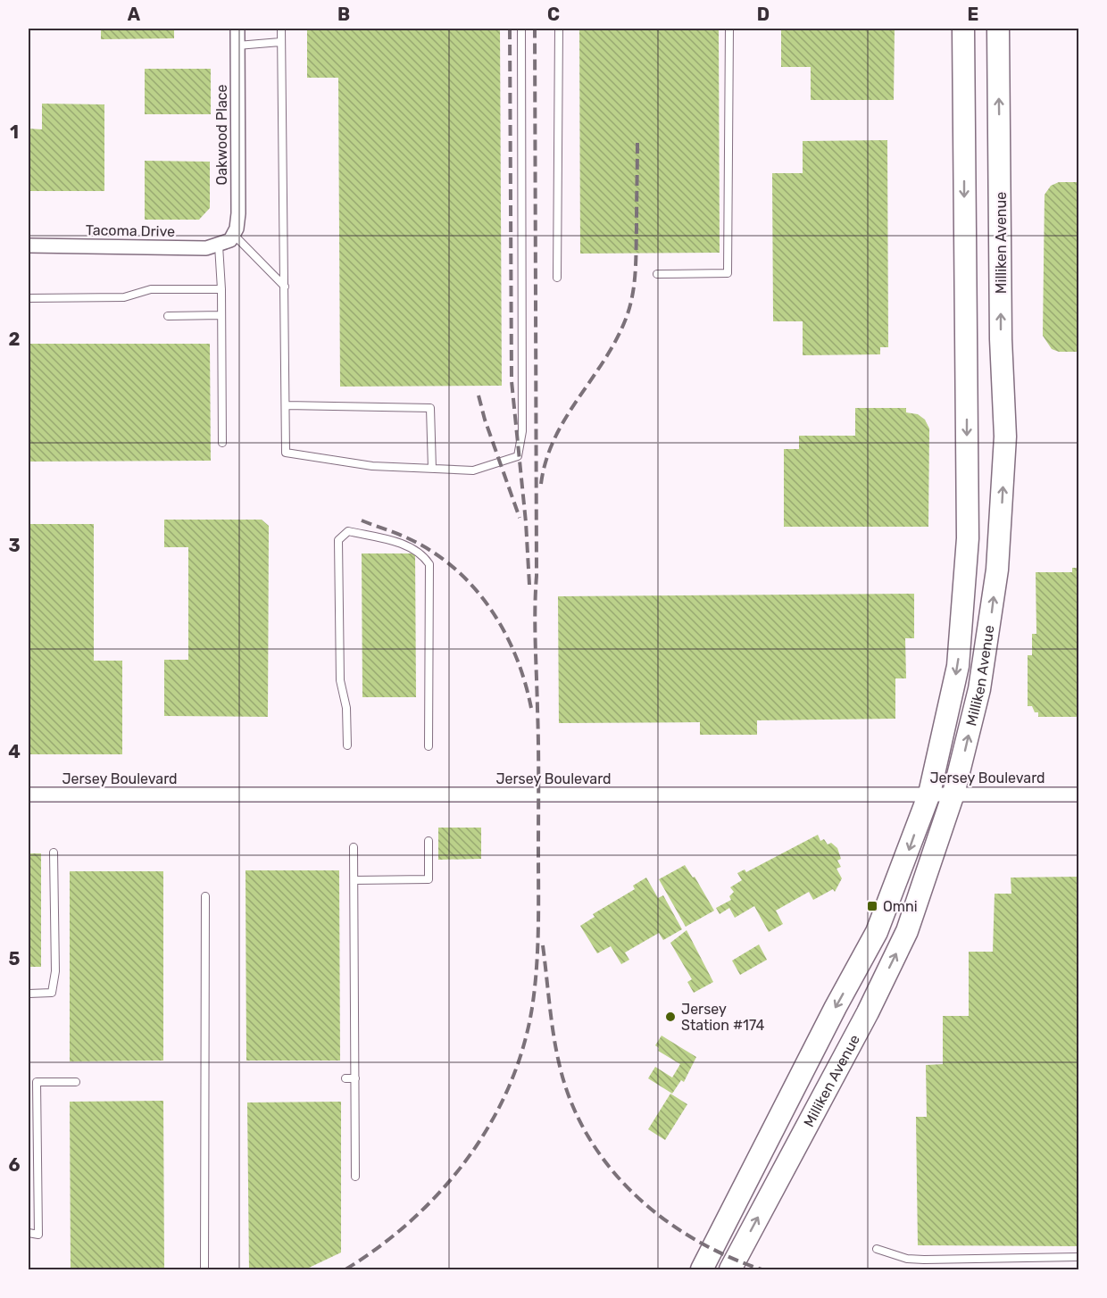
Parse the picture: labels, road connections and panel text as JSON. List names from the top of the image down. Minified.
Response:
{"streets":{"main road":["Milliken Avenue"],"street":["Oakwood Place","Tacoma Drive","Jersey Boulevard"]},"crossings":[["Oakwood Place","Tacoma Drive"],["Milliken Avenue","Jersey Boulevard"]],"places":{"transit":["Omni"],"other":["Jersey Station #174"]},"grid":{"columns":["A","B","C","D","E"],"rows":["1","2","3","4","5","6"]}}
